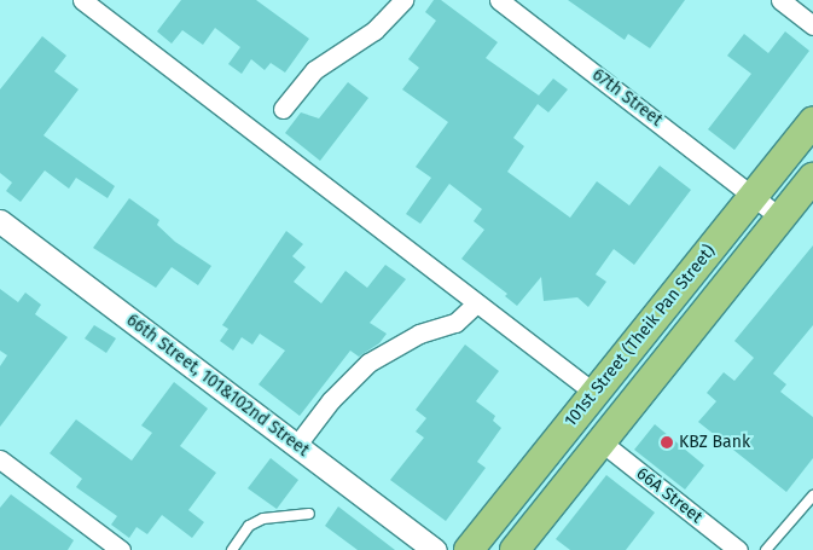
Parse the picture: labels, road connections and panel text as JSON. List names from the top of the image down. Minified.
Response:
{"streets":{"main road":["101st Street (Theik Pan Street)"],"street":["67th Street","66th Street, 101&102nd Street","66A Street"]},"crossings":[["67th Street","101st Street (Theik Pan Street)"],["101st Street (Theik Pan Street)","66A Street"]],"places":["KBZ Bank"]}
